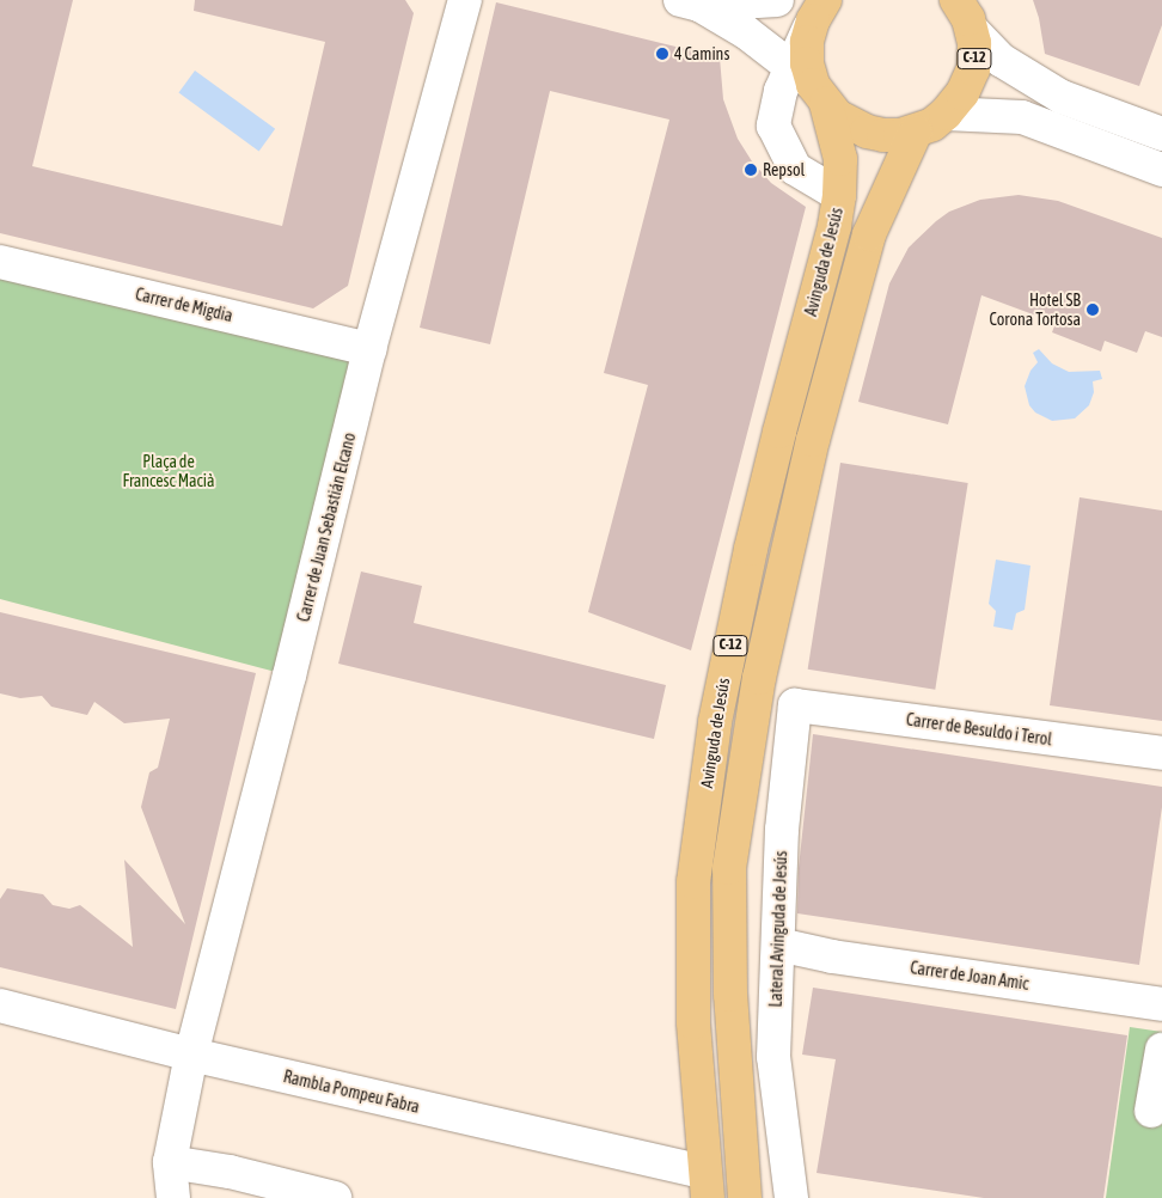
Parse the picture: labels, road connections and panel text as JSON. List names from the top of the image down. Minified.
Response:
{"streets":{"main road":["C-12","Avinguda de Jesús"],"street":["Carrer de Migdia","Carrer de Juan Sebastián Elcano","Carrer de Besuldo i Terol","Lateral Avinguda de Jesús","Carrer de Joan Amic","Rambla Pompeu Fabra"]},"crossings":[["C-12","Avinguda de Jesús"],["Avinguda de Jesús","Rambla Pompeu Fabra"],["Carrer de Migdia","Carrer de Juan Sebastián Elcano"],["Carrer de Juan Sebastián Elcano","Rambla Pompeu Fabra"],["Carrer de Besuldo i Terol","Lateral Avinguda de Jesús"],["Lateral Avinguda de Jesús","Carrer de Joan Amic"]],"parks":["Plaça de Francesc Macià"],"places":["4 Camins","Repsol","Hotel SB Corona Tortosa"]}
